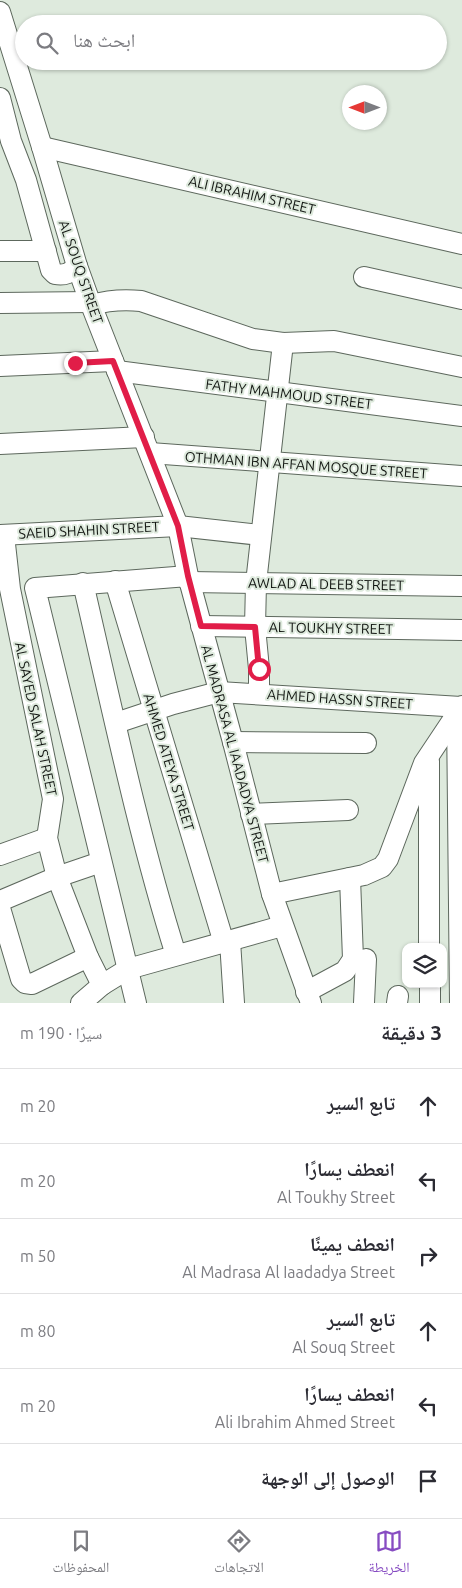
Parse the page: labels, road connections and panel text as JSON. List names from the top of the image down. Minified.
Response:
{"streets":{"street":["ALI IBRAHIM STREET","AL SOUQ STREET","FATHY MAHMOUD STREET","OTHMAN IBN AFFAN MOSQUE STREET","SAEID SHAHIN STREET","AWLAD AL DEEB STREET","AL TOUKHY STREET","AHMED HASSN STREET","AL SAYED SALAH STREET","AL MADRASA AL IAADADYA STREET","AHMED ATEYA STREET"]},"crossings":[["ALI IBRAHIM STREET","AL SOUQ STREET"],["AL SOUQ STREET","FATHY MAHMOUD STREET"],["AL SOUQ STREET","OTHMAN IBN AFFAN MOSQUE STREET"],["AL SOUQ STREET","SAEID SHAHIN STREET"],["AL SOUQ STREET","AL MADRASA AL IAADADYA STREET"],["SAEID SHAHIN STREET","AL SAYED SALAH STREET"],["SAEID SHAHIN STREET","AL MADRASA AL IAADADYA STREET"],["AWLAD AL DEEB STREET","AL SAYED SALAH STREET"],["AWLAD AL DEEB STREET","AL MADRASA AL IAADADYA STREET"],["AWLAD AL DEEB STREET","AHMED ATEYA STREET"],["AL TOUKHY STREET","AL MADRASA AL IAADADYA STREET"],["AHMED HASSN STREET","AL MADRASA AL IAADADYA STREET"],["AHMED HASSN STREET","AHMED ATEYA STREET"]],"north":"left","page":{"search":"ابحث هنا","heading":["3 دقيقة","سيرًا · 190 m"],"list":[["تابع السير","20 m"],["انعطف يسارًا","Al Toukhy Street","20 m"],["انعطف يمينًا","Al Madrasa Al Iaadadya Street","50 m"],["تابع السير","Al Souq Street","80 m"],["انعطف يسارًا","Ali Ibrahim Ahmed Street","20 m"],"الوصول إلى الوجهة"],"nav":["الخريطة","الاتجاهات","المحفوظات"]}}
